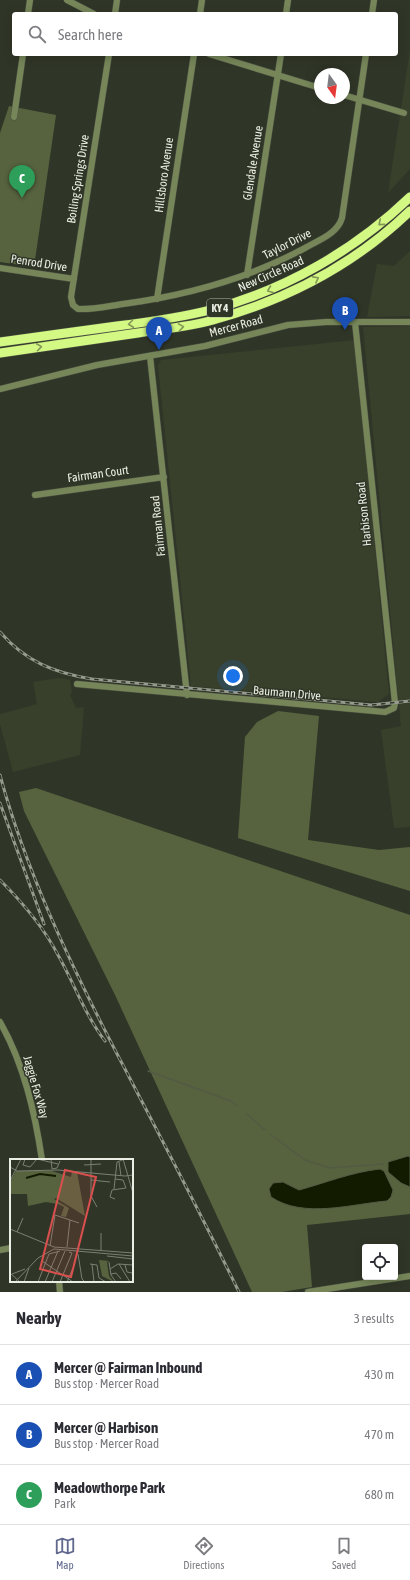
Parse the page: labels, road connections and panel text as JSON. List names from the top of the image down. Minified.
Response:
{"streets":{"highway":["New Circle Road","KY 4"],"street":["Glendale Avenue","Hillsboro Avenue","Boiling Springs Drive","Taylor Drive","Penrod Drive","Mercer Road","Fairman Court","Harbison Road","Fairman Road","Baumann Drive","Jaggie Fox Way"]},"crossings":[["Glendale Avenue","Taylor Drive"],["Hillsboro Avenue","Taylor Drive"],["Boiling Springs Drive","Taylor Drive"],["Boiling Springs Drive","Penrod Drive"],["Mercer Road","Harbison Road"],["Mercer Road","Fairman Road"],["Fairman Court","Fairman Road"],["Harbison Road","Baumann Drive"],["Fairman Road","Baumann Drive"]],"north":"bottom","page":{"search":"Search here","pins":["C","B","A"],"heading":["Nearby","3 results"],"list":[{"mark":"A","name":"Mercer @ Fairman Inbound","note":"Bus stop · Mercer Road","value":"430 m"},{"mark":"B","name":"Mercer @ Harbison","note":"Bus stop · Mercer Road","value":"470 m"},{"mark":"C","name":"Meadowthorpe Park","note":"Park","value":"680 m"}],"nav":["Map","Directions","Saved"]}}
